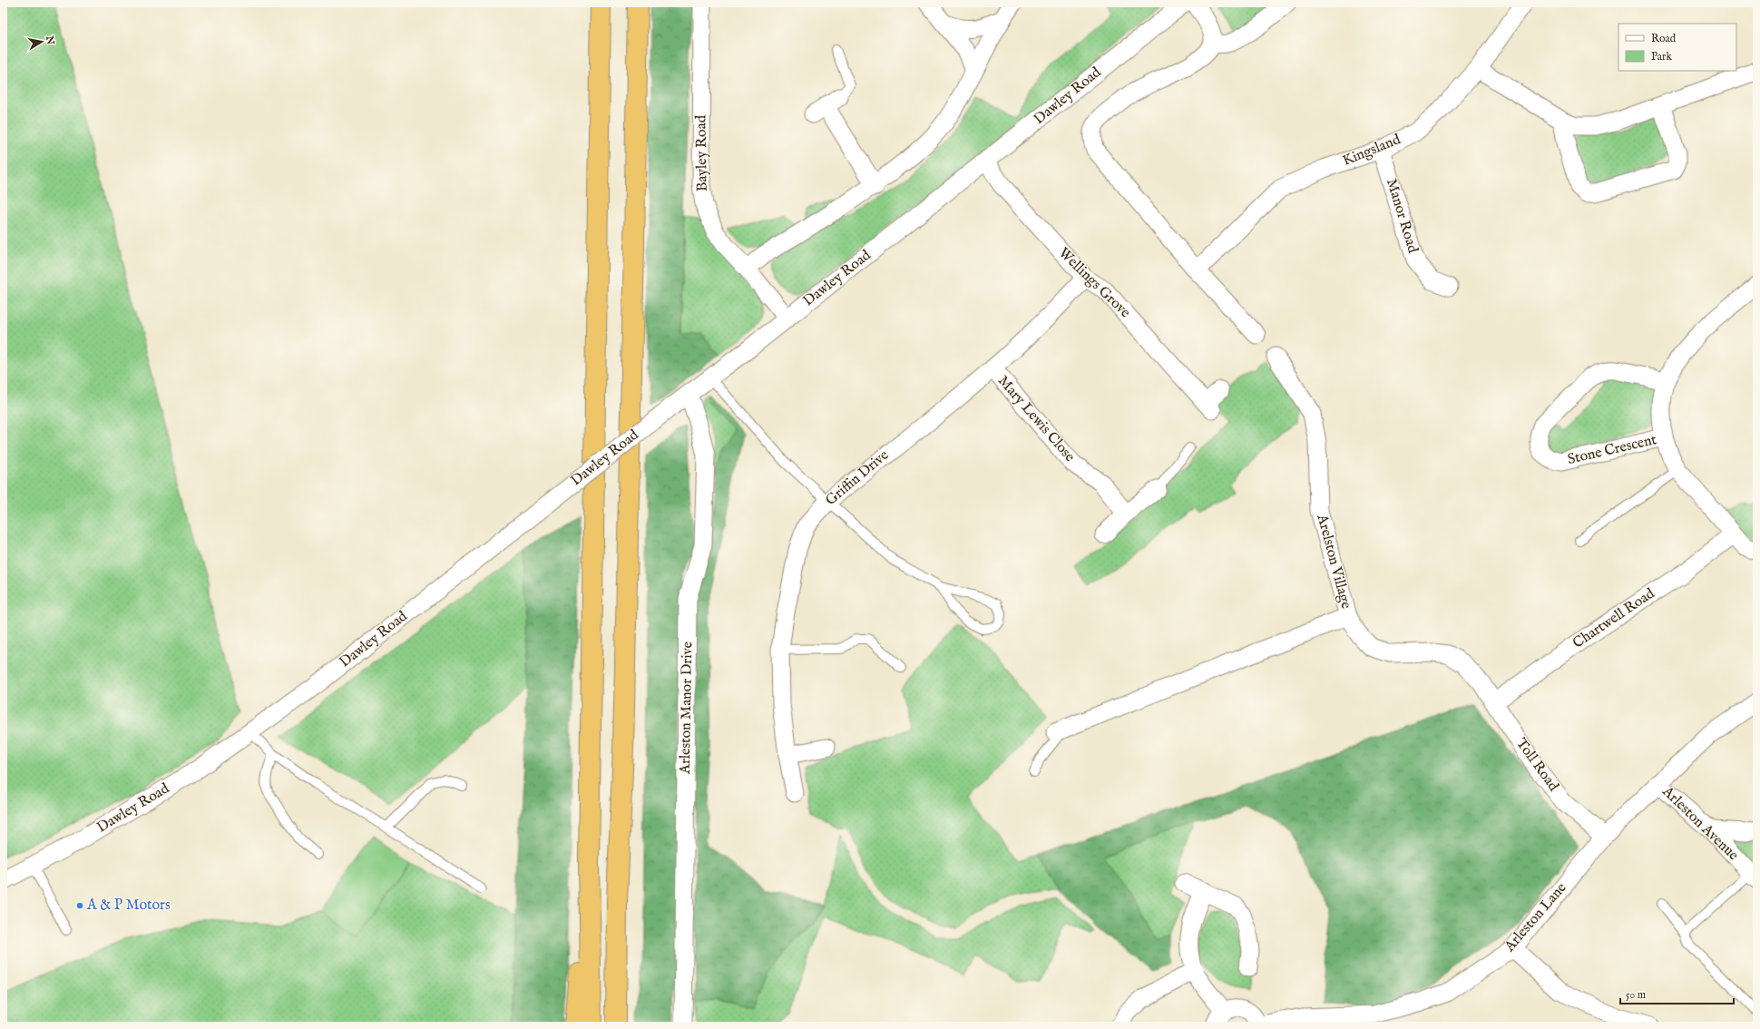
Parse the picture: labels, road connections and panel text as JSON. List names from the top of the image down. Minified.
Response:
{"streets":{"street":["Dawley Road","Kingsland","Bayley Road","Manor Road","Wellings Grove","Mary Lewis Close","Stone Crescent","Griffin Drive","Arelston Village","Chartwell Road","Arleston Manor Drive","Toll Road","Arleston Avenue","Arleston Lane"]},"crossings":[["Dawley Road","Bayley Road"],["Dawley Road","Wellings Grove"],["Dawley Road","Arleston Manor Drive"],["Kingsland","Manor Road"],["Wellings Grove","Griffin Drive"],["Mary Lewis Close","Griffin Drive"],["Arelston Village","Toll Road"],["Chartwell Road","Toll Road"],["Toll Road","Arleston Lane"],["Arleston Avenue","Arleston Lane"]],"places":["A & P Motors"],"legend":["Road","Park"],"scale_bar":"50 m","north":"right"}
